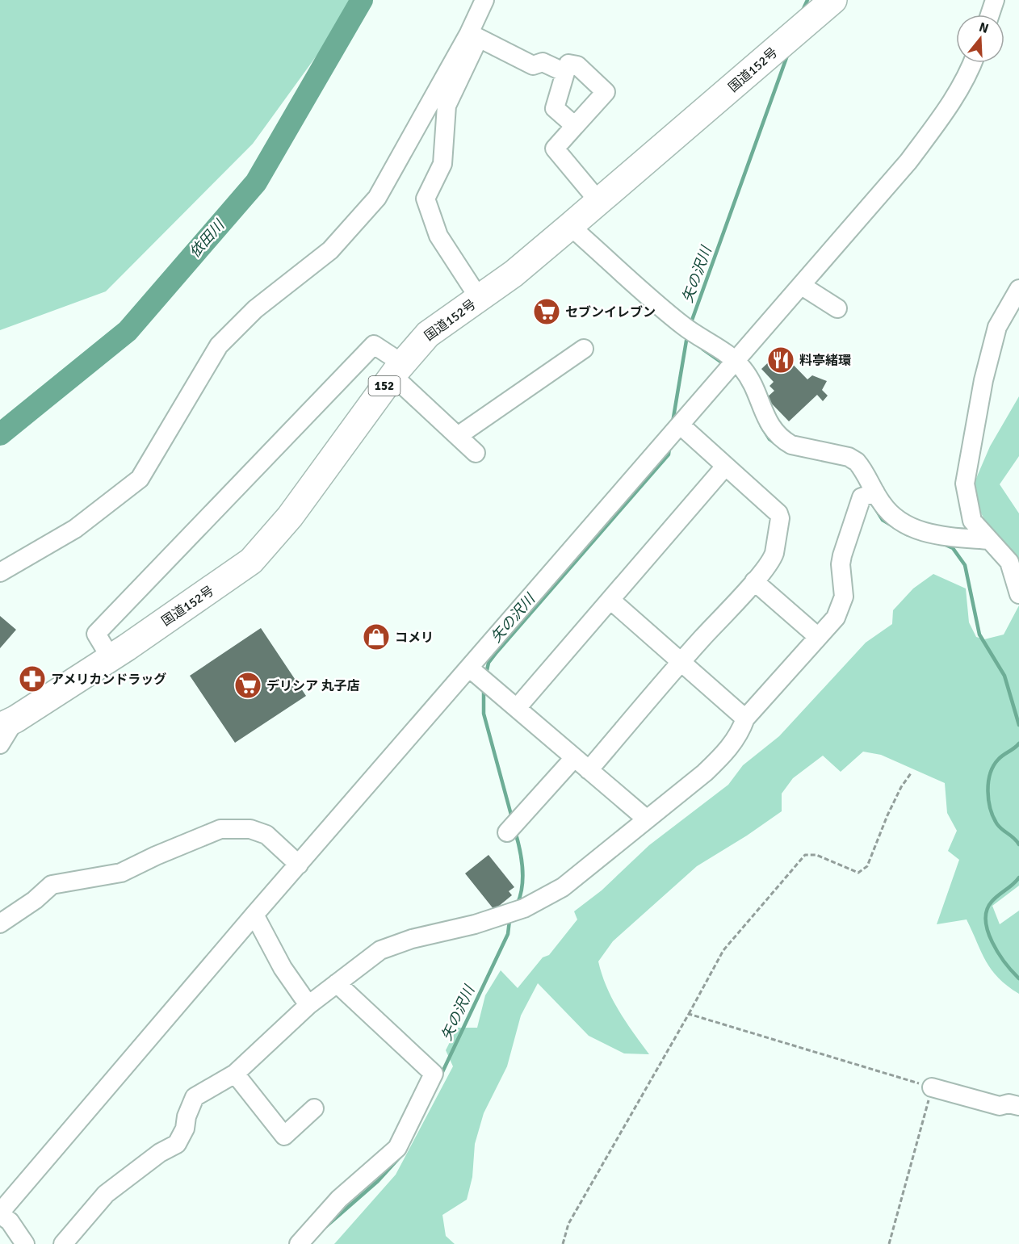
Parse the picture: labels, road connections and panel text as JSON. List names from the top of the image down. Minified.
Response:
{"streets":{"highway":["国道152号","152"]},"water":["依田川","矢の沢川"],"places":{"supermarket":["セブンイレブン","デリシア 丸子店"],"restaurant":["料亭緒環"],"shop":["コメリ"],"pharmacy":["アメリカンドラッグ"]},"north":"top"}
